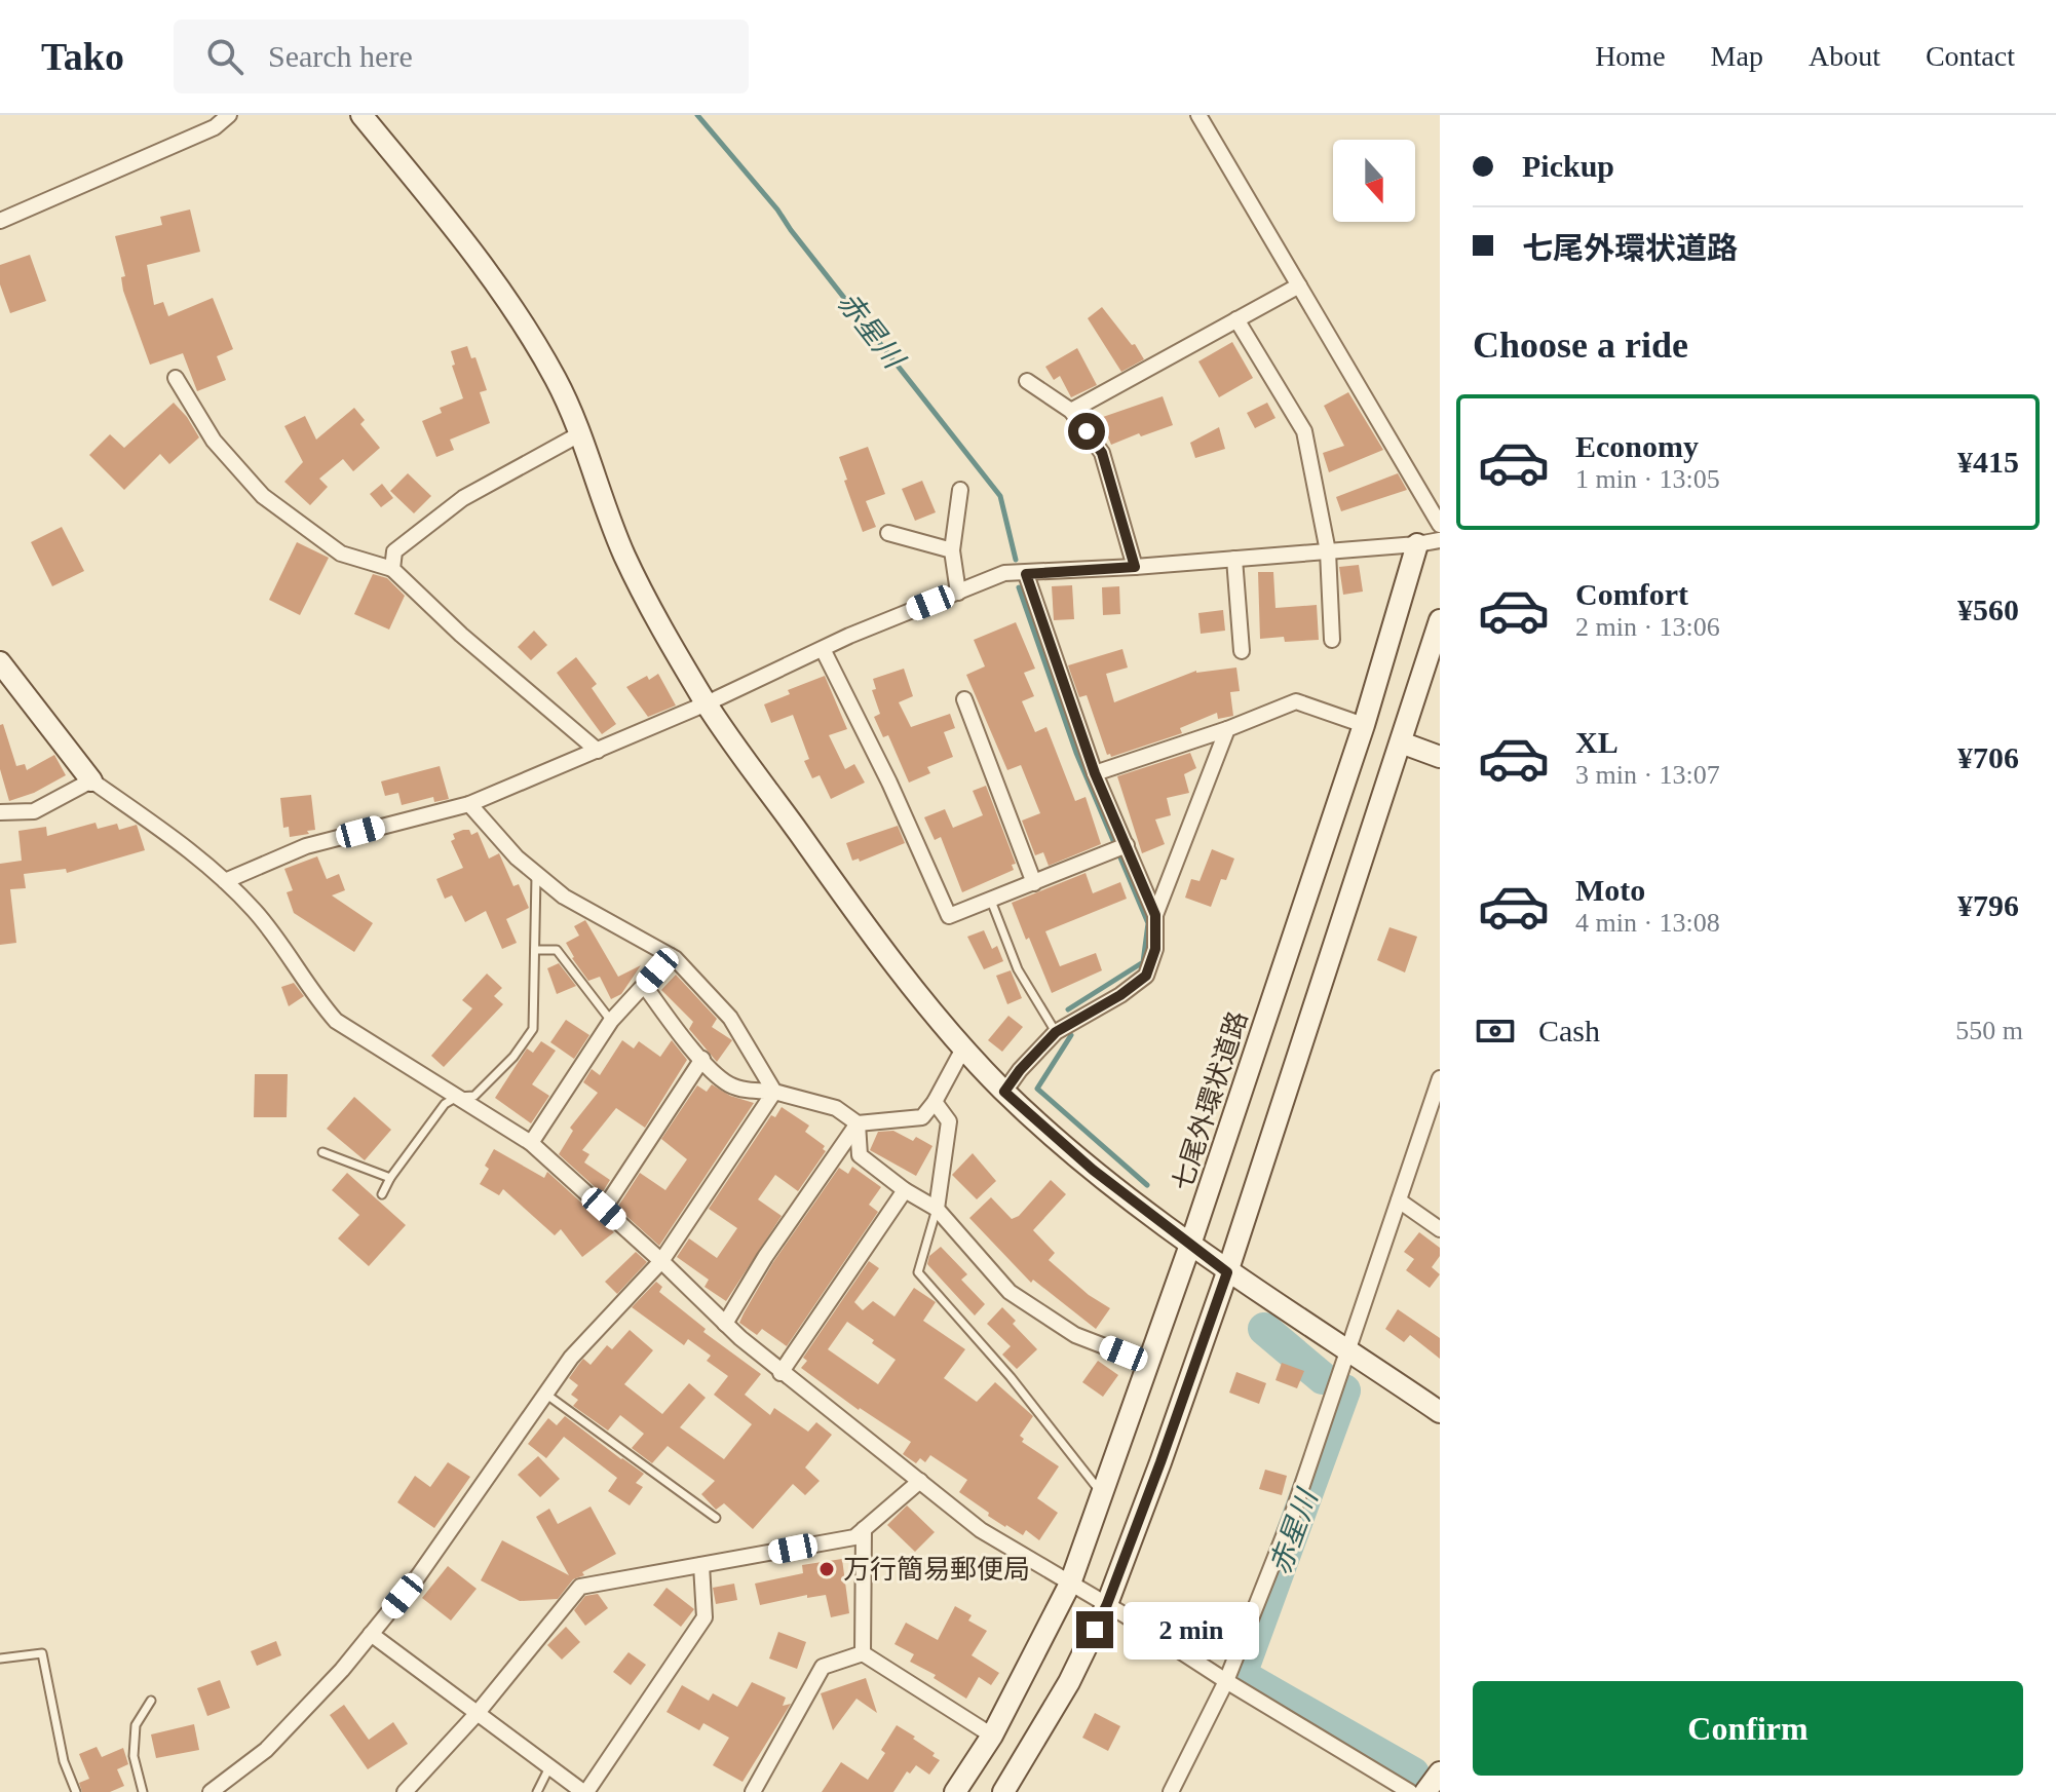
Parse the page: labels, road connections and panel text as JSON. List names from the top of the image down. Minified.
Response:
{"streets":{"street":["七尾外環状道路"]},"water":["赤星川"],"places":["万行簡易郵便局"],"north":"bottom","page":{"header":"Tako","search":"Search here","nav":["Home","Map","About","Contact"],"banner":["Pickup","七尾外環状道路"],"heading":"Choose a ride","list":[{"name":"Economy","note":"1 min · 13:05","value":"¥415"},{"name":"Comfort","note":"2 min · 13:06","value":"¥560"},{"name":"XL","note":"3 min · 13:07","value":"¥706"},{"name":"Moto","note":"4 min · 13:08","value":"¥796"}],"pay":["Cash","550 m"],"bubble":"2 min","buttons":"Confirm"}}
